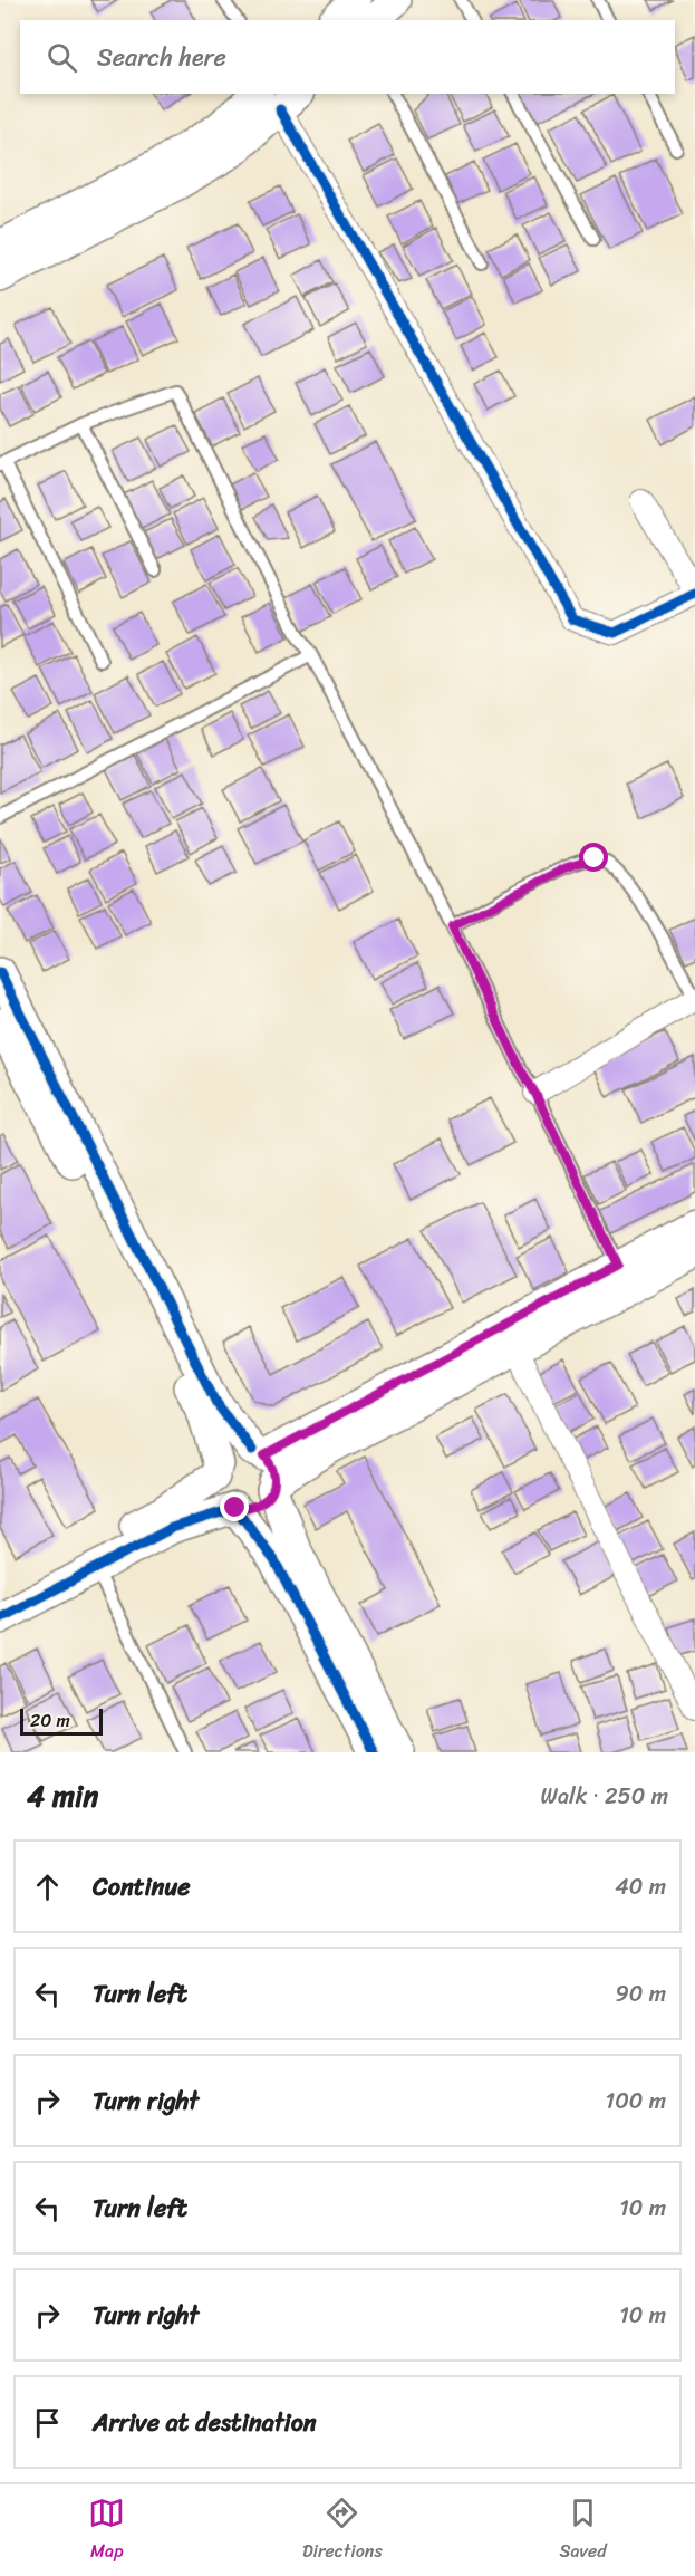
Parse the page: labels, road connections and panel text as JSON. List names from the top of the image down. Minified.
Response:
{"scale_bar":"20 m","page":{"search":"Search here","scale":"20 m","heading":["4 min","Walk · 250 m"],"list":[["Continue","40 m"],["Turn left","90 m"],["Turn right","100 m"],["Turn left","10 m"],["Turn right","10 m"],"Arrive at destination"],"nav":["Map","Directions","Saved"]}}
